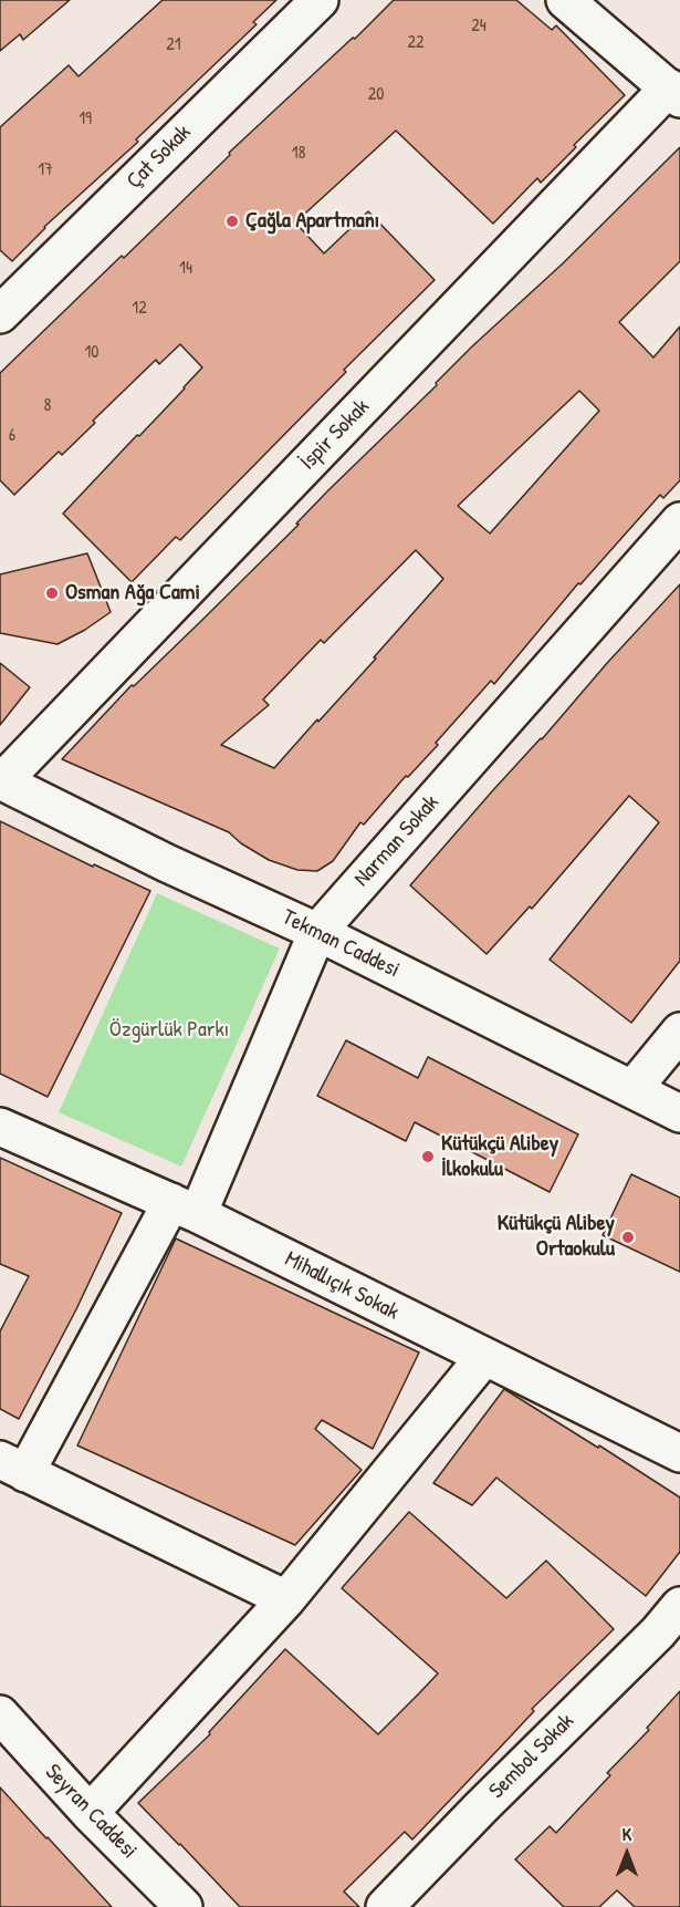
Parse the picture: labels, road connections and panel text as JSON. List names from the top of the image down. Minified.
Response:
{"streets":{"street":["Çat Sokak","İspir Sokak","Narman Sokak","Tekman Caddesi","Mihallıçık Sokak","Sembol Sokak","Seyran Caddesi"]},"crossings":[["İspir Sokak","Tekman Caddesi"],["Narman Sokak","Tekman Caddesi"],["Narman Sokak","Mihallıçık Sokak"]],"parks":["Özgürlük Parkı"],"places":["Çağla Apartmanı","Osman Ağa Cami","Kütükçü Alibey İlkokulu","Kütükçü Alibey Ortaokulu"],"house_numbers":["24","22","21","20","19","18","17","14","12","10","8","6"],"north":"top"}
